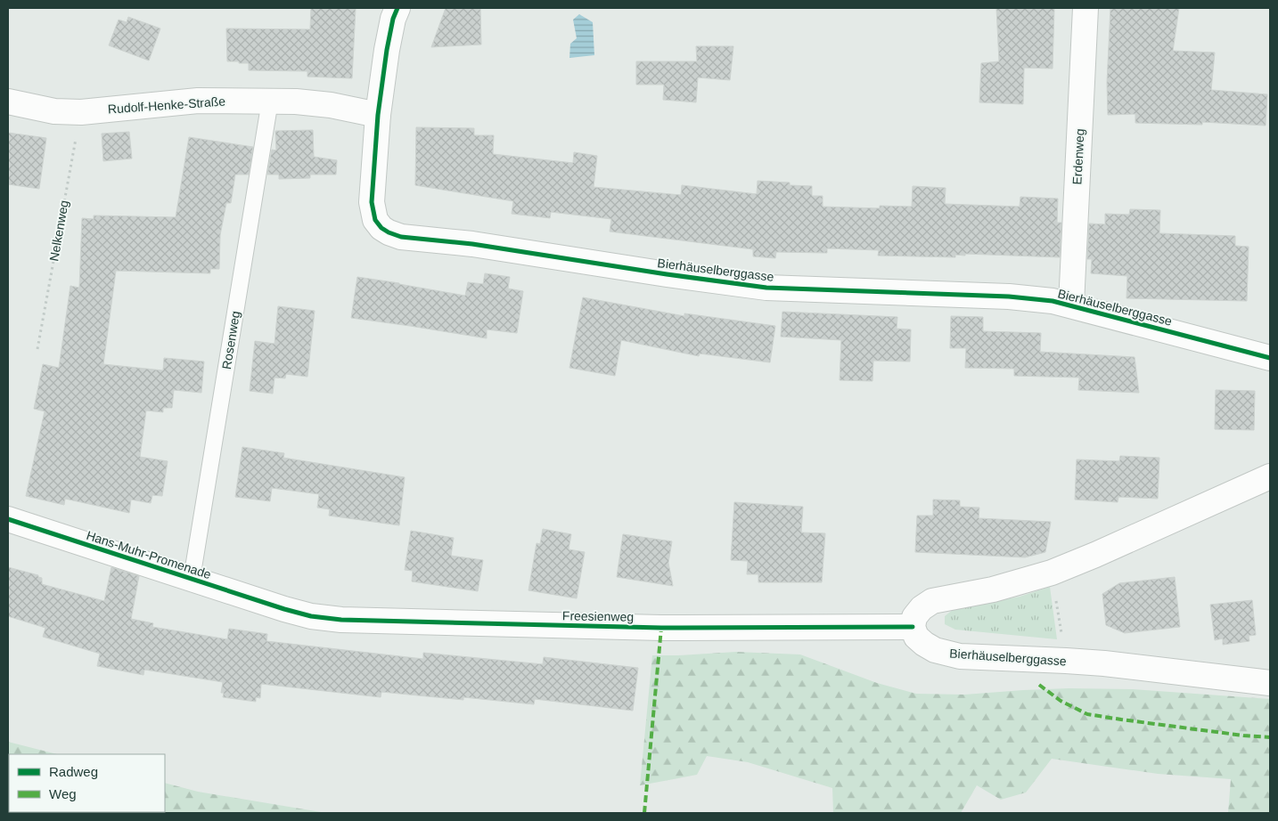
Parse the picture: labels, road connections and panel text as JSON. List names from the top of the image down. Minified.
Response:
{"streets":{"street":["Rudolf-Henke-Straße","Erdenweg","Bierhäuselberggasse","Hans-Muhr-Promenade","Freesienweg"],"lane":["Rosenweg"],"path":["Nelkenweg"]},"crossings":[["Rudolf-Henke-Straße","Nelkenweg"],["Rudolf-Henke-Straße","Bierhäuselberggasse"],["Rudolf-Henke-Straße","Rosenweg"],["Erdenweg","Bierhäuselberggasse"],["Bierhäuselberggasse","Freesienweg"],["Rosenweg","Hans-Muhr-Promenade"],["Hans-Muhr-Promenade","Freesienweg"]],"legend":["Radweg","Weg"]}
